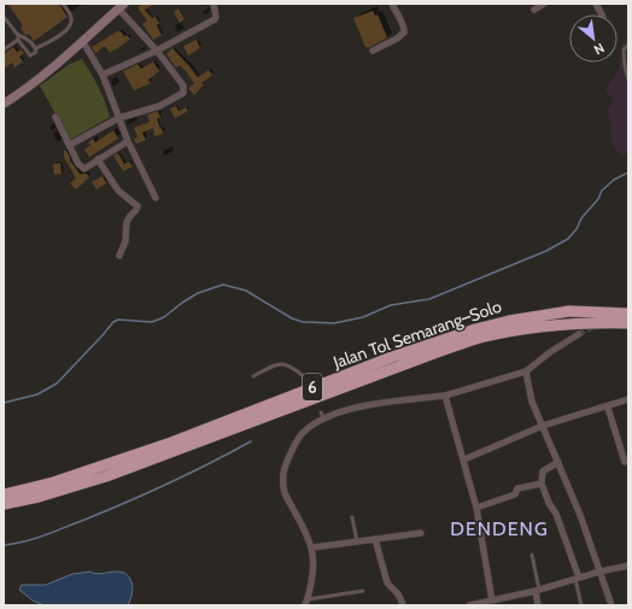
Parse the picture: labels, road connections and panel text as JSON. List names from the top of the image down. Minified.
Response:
{"streets":{"highway":["Jalan Tol Semarang–Solo","6"]},"districts":["DENDENG"],"north":"bottom right"}
